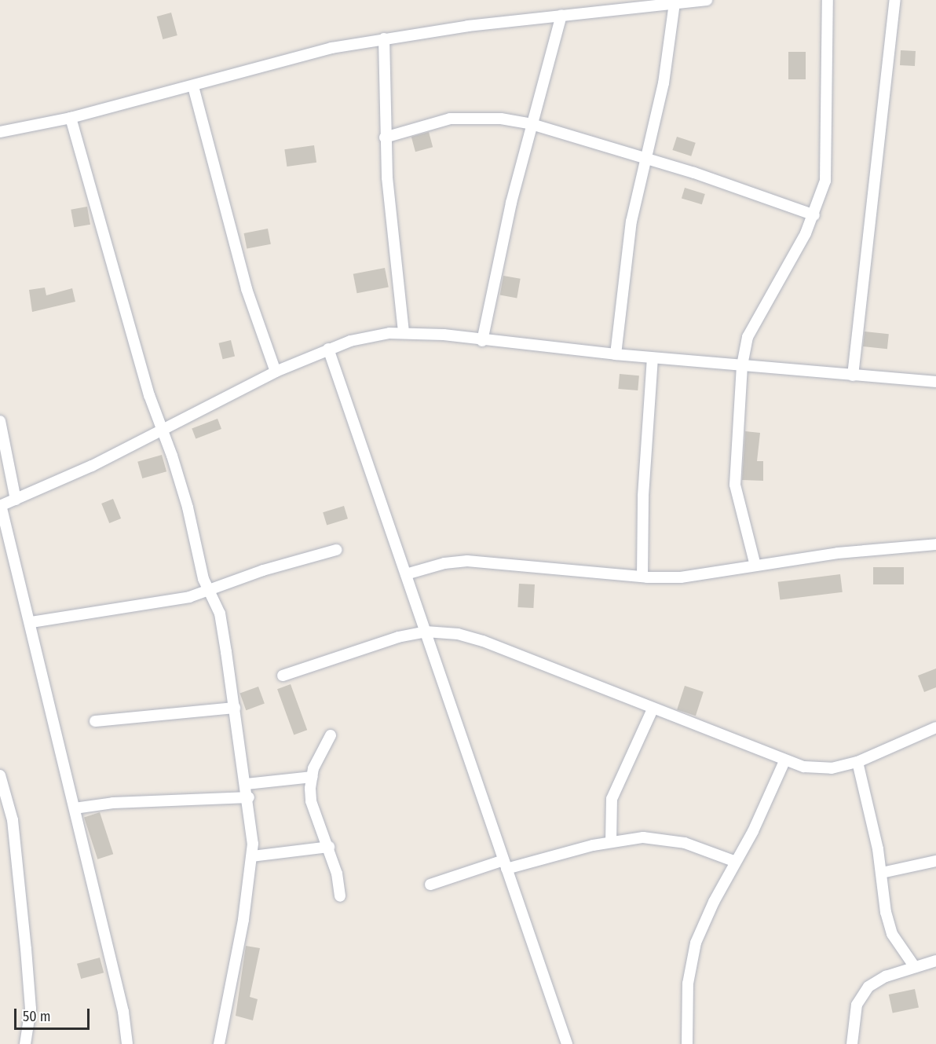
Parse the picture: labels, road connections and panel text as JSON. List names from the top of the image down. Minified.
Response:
{"scale_bar":"50 m"}
